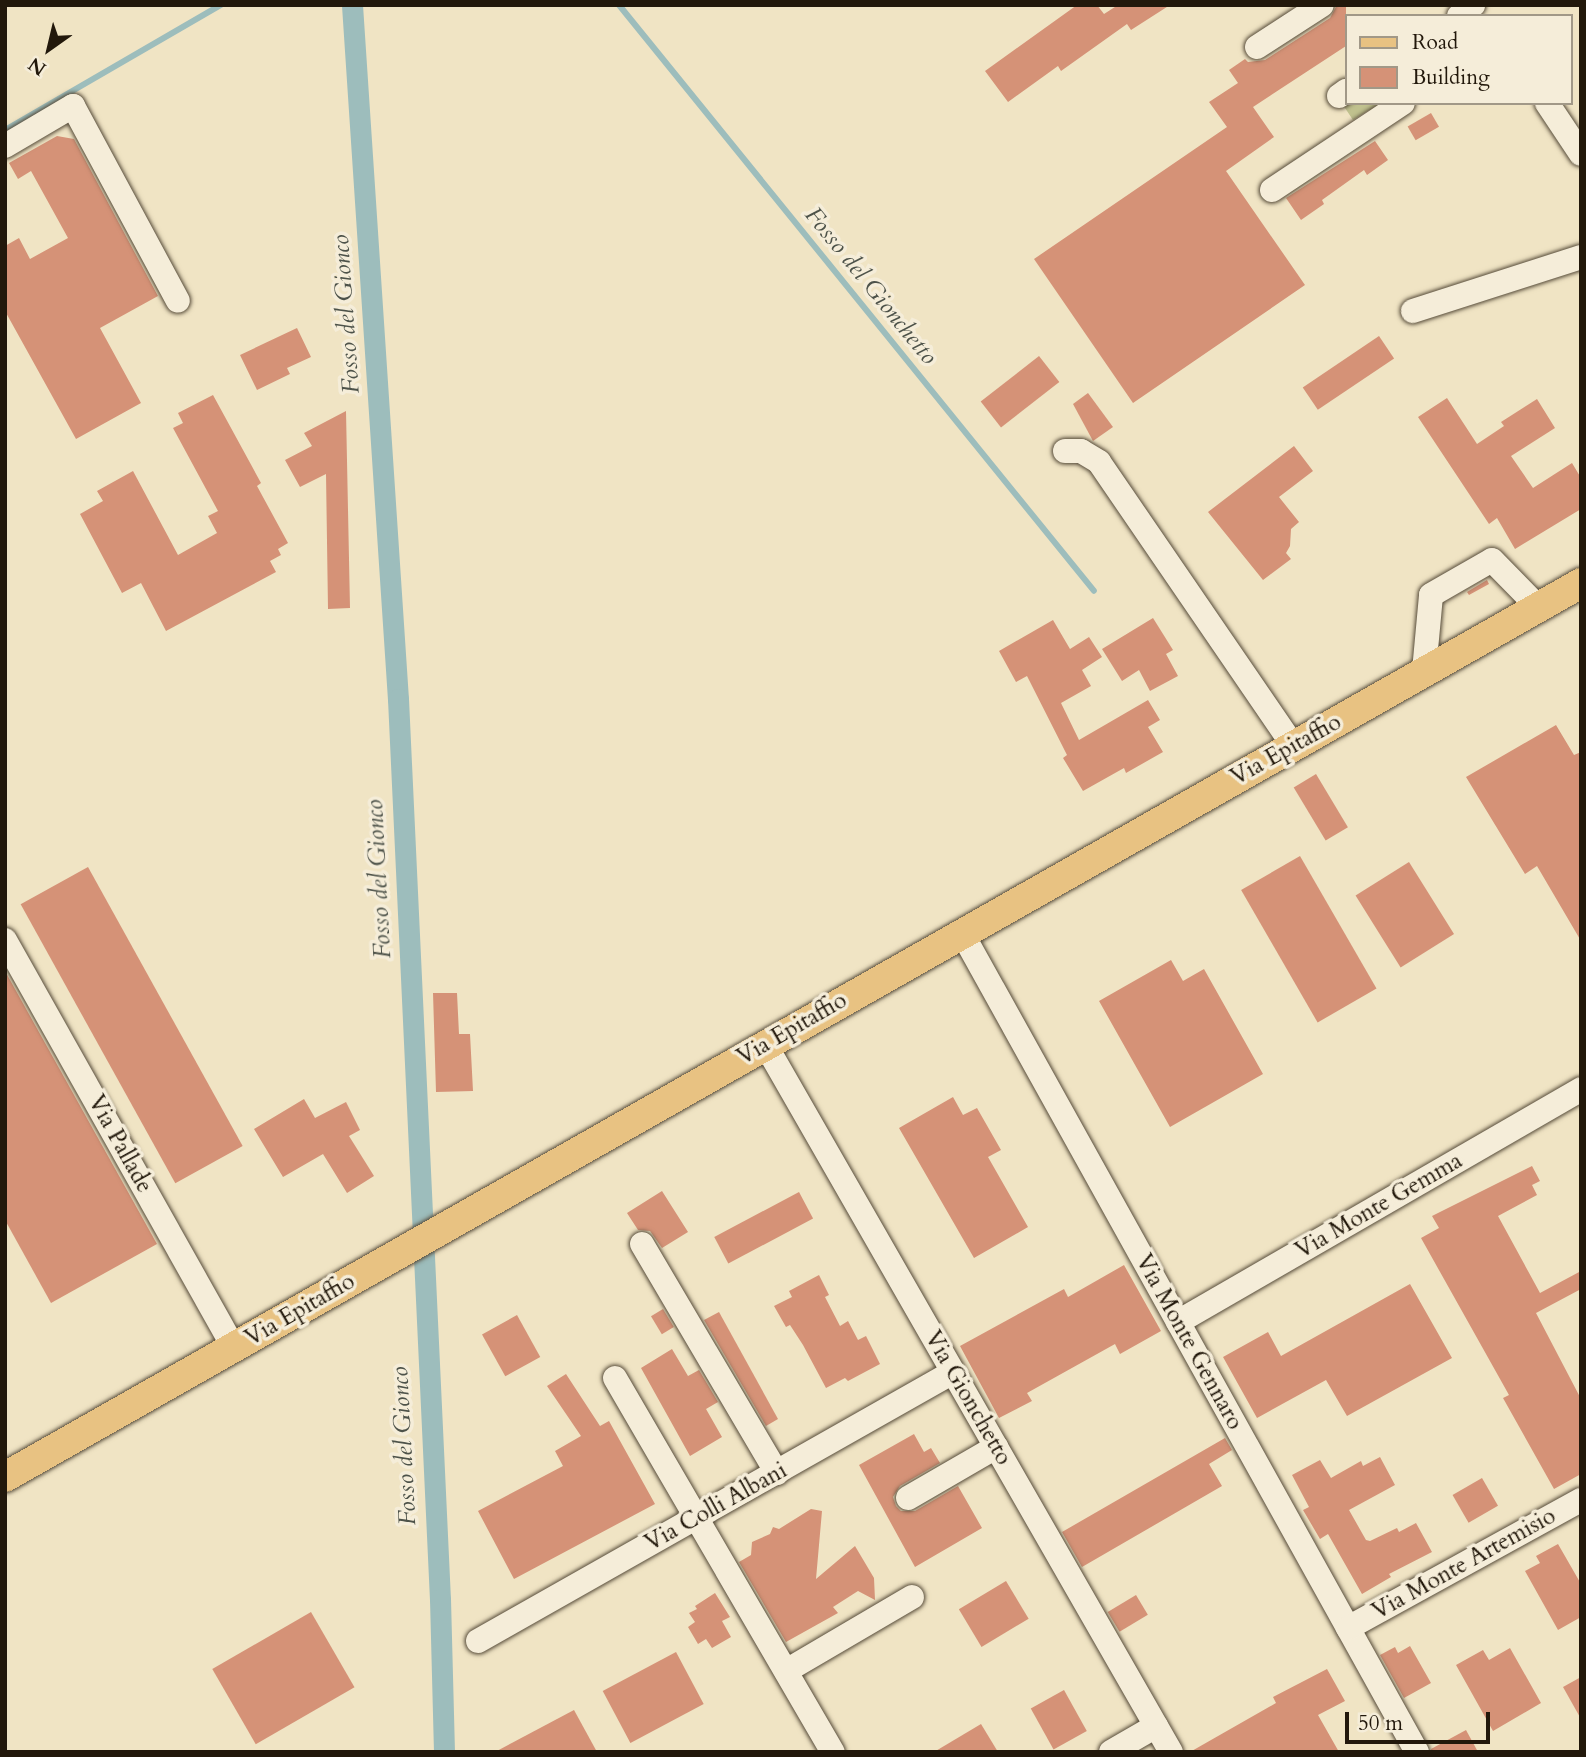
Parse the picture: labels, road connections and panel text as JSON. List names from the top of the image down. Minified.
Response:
{"streets":{"main road":["Via Epitaffio"],"street":["Via Pallade","Via Monte Gemma","Via Monte Gennaro","Via Gionchetto","Via Colli Albani","Via Monte Artemisio"]},"crossings":[["Via Epitaffio","Via Pallade"],["Via Epitaffio","Via Monte Gennaro"],["Via Epitaffio","Via Gionchetto"],["Via Monte Gemma","Via Monte Gennaro"],["Via Monte Gennaro","Via Monte Artemisio"],["Via Gionchetto","Via Colli Albani"]],"water":["Fosso del Gionchetto","Fosso del Gionco"],"legend":["Road","Building"],"scale_bar":"50 m","north":"bottom left"}
